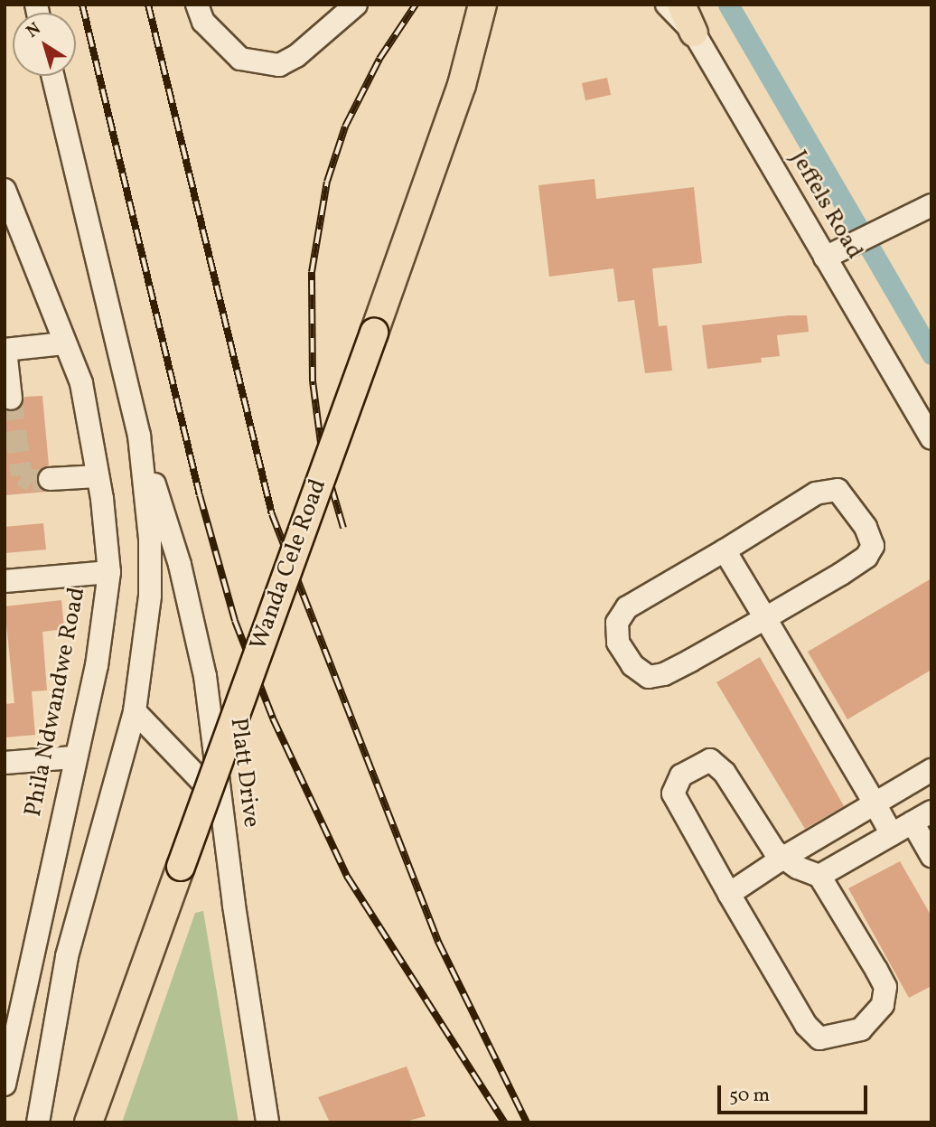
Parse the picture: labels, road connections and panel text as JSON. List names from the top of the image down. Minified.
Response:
{"streets":{"main road":["Wanda Cele Road"],"street":["Jeffels Road","Phila Ndwandwe Road","Platt Drive"]},"scale_bar":"50 m","north":"top left"}
